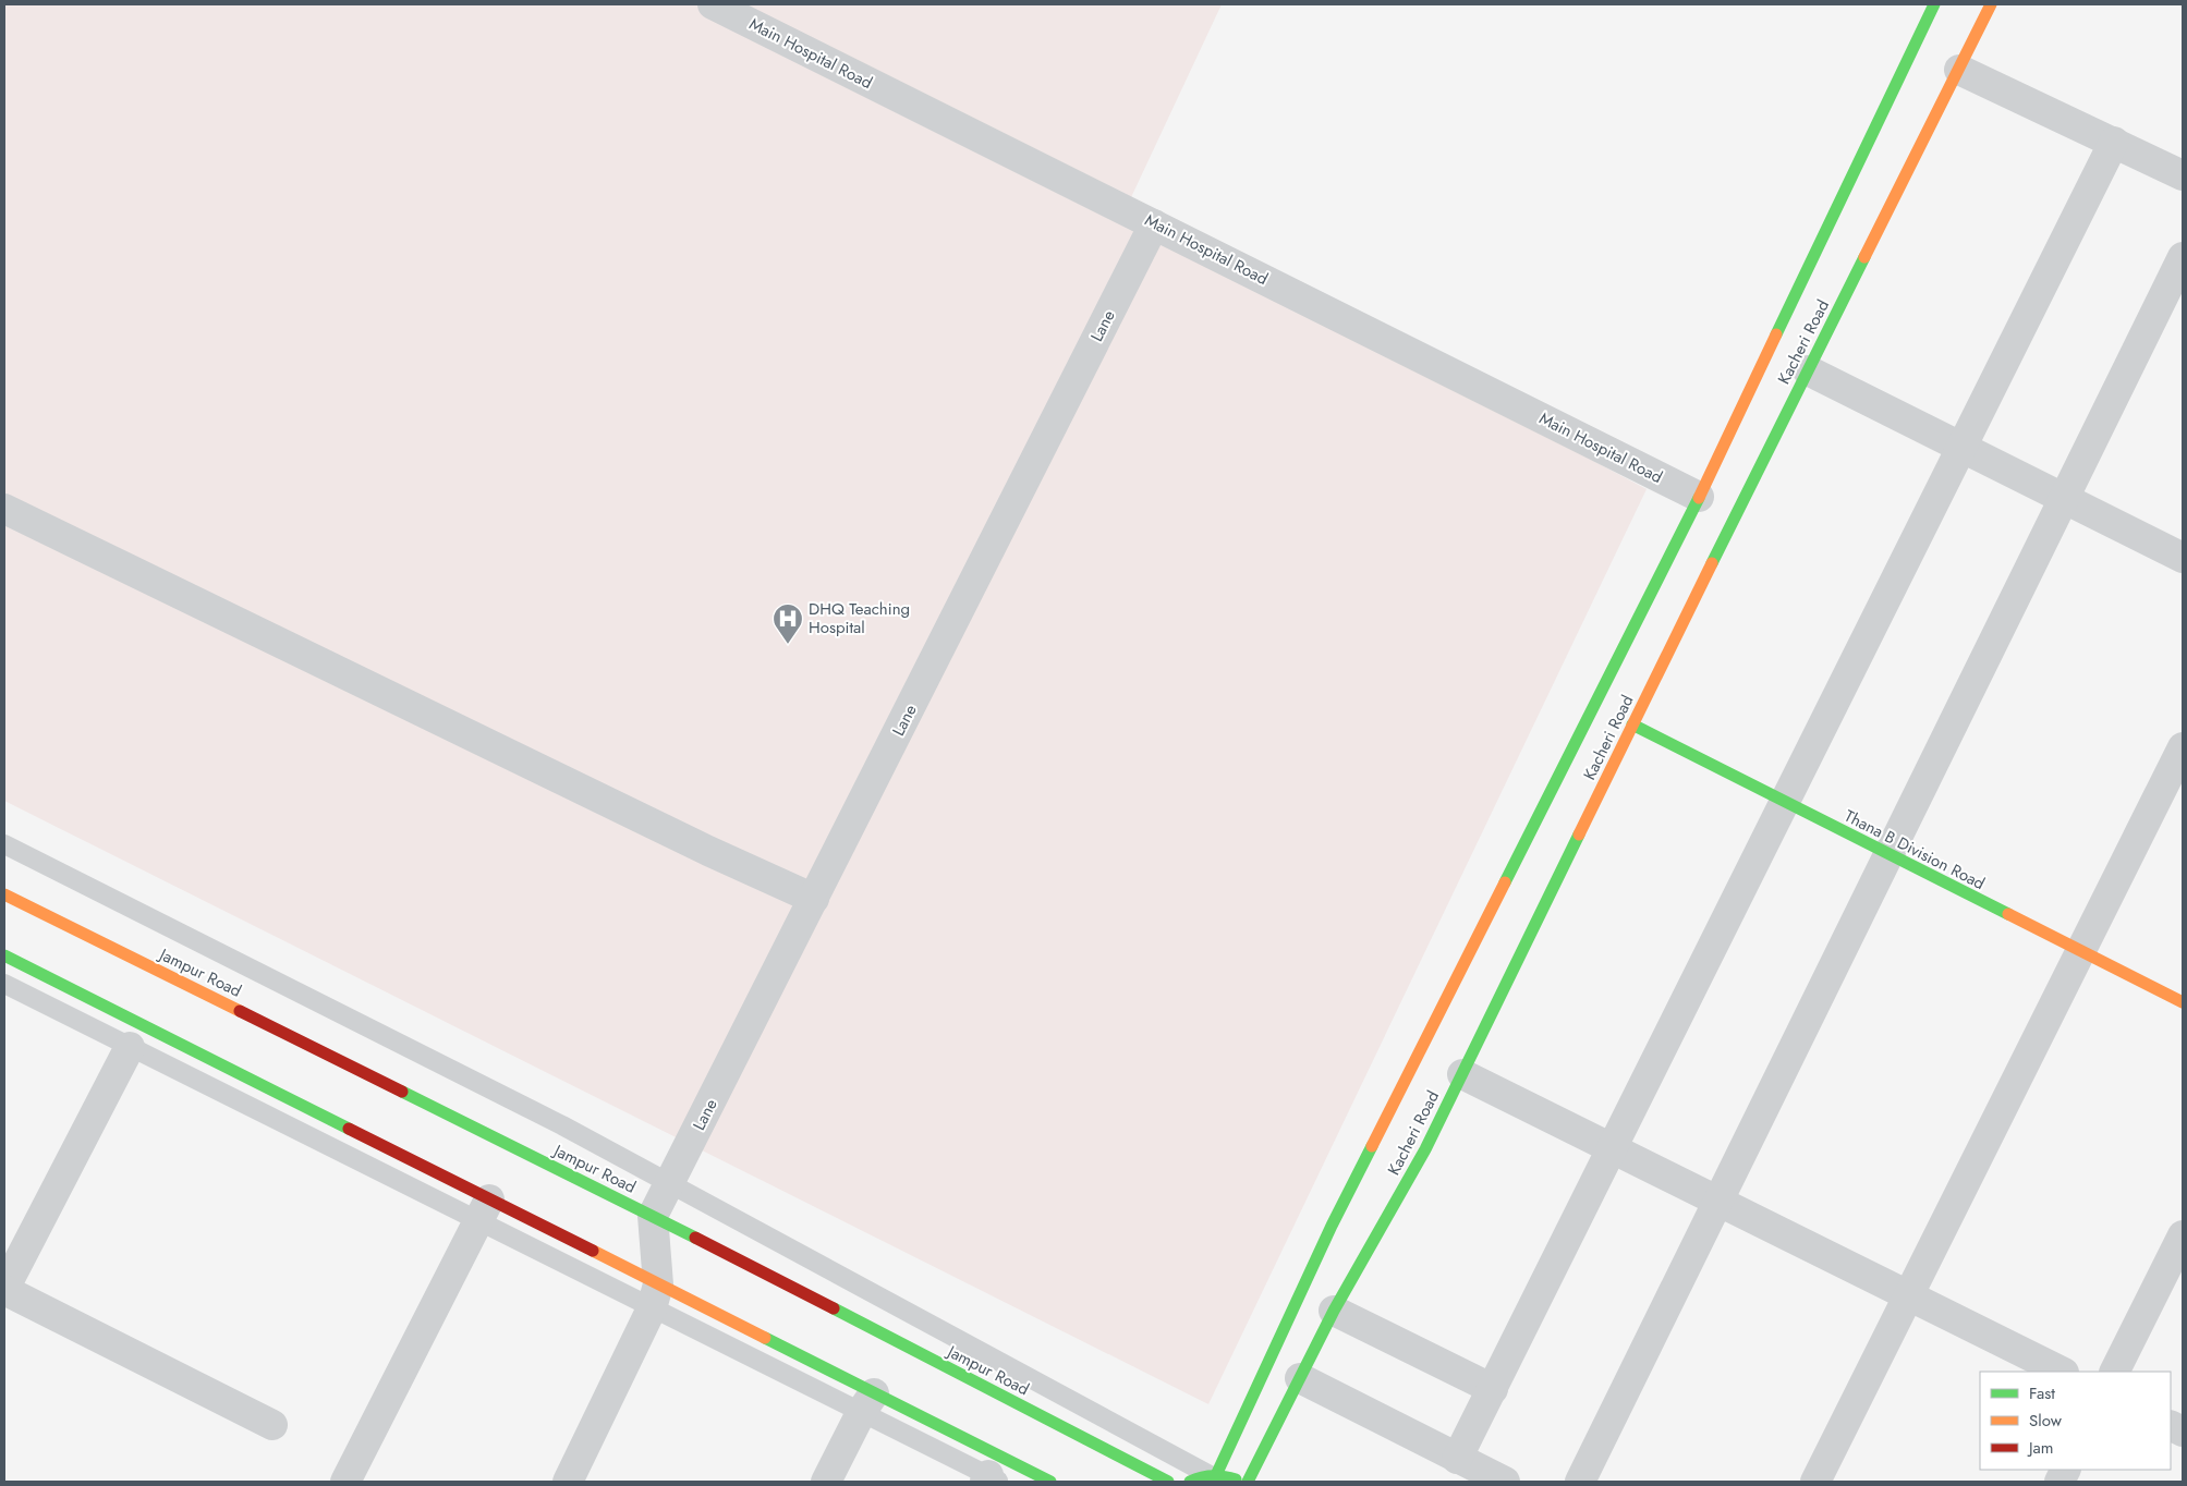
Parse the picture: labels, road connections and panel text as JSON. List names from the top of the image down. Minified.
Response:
{"streets":{"main road":["Kacheri Road","Thana B Division Road","Jampur Road"],"street":["Main Hospital Road","Lane"]},"crossings":[["Main Hospital Road","Lane"],["Main Hospital Road","Kacheri Road"],["Lane","Jampur Road"],["Kacheri Road","Thana B Division Road"]],"places":{"hospital":["DHQ Teaching Hospital"]},"legend":["Fast","Slow","Jam"]}
